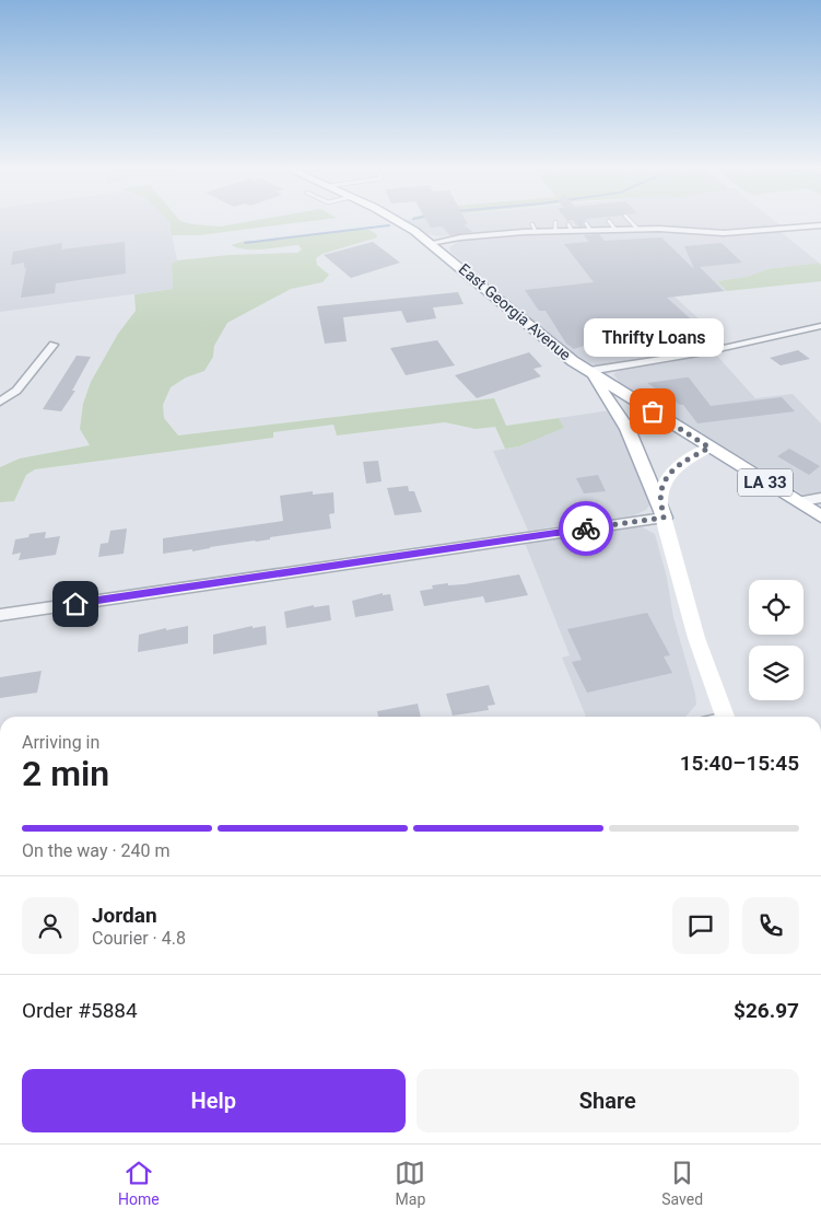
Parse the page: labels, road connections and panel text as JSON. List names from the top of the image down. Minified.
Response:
{"streets":{"main road":["East Georgia Avenue","LA 33"]},"crossings":[["East Georgia Avenue","LA 33"]],"places":["Thrifty Loans"],"page":{"bubble":"Thrifty Loans","heading":["2 min","Arriving in","15:40–15:45"],"panel":["Jordan","Courier · 4.8","Order #5884","$26.97"],"bar":"On the way · 240 m","buttons":["Help","Share"],"tabs":["Home","Map","Saved"]}}
